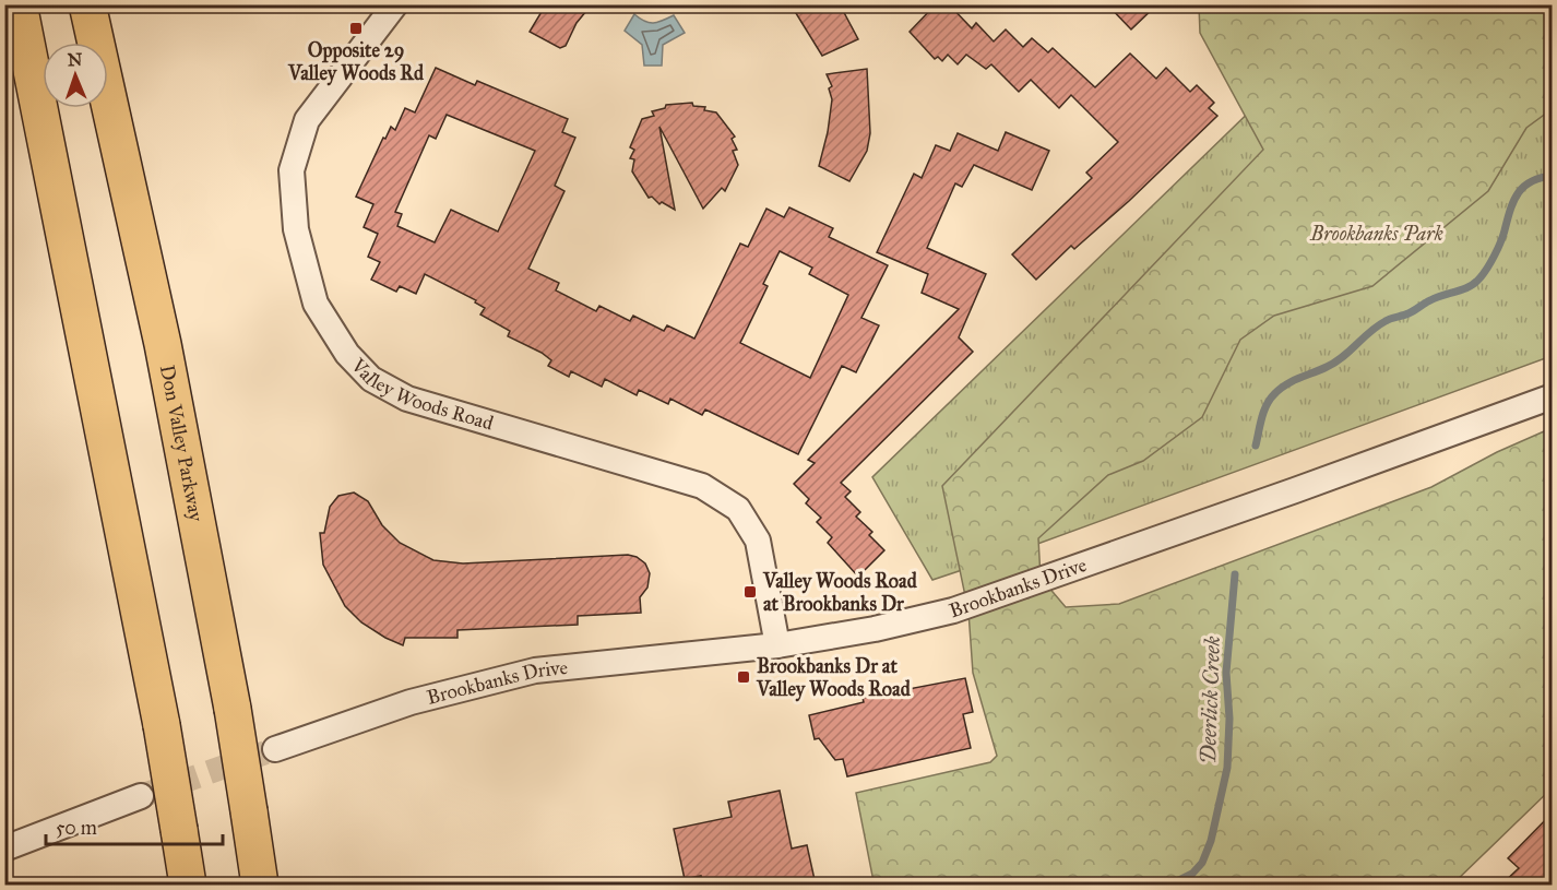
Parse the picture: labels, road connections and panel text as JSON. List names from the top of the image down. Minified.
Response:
{"streets":{"highway":["Don Valley Parkway"],"street":["Valley Woods Road","Brookbanks Drive"]},"crossings":[["Valley Woods Road","Brookbanks Drive"]],"water":["Deerlick Creek"],"parks":["Brookbanks Park"],"places":{"transit":["Opposite 29 Valley Woods Rd","Valley Woods Road at Brookbanks Dr","Brookbanks Dr at Valley Woods Road"]},"scale_bar":"50 m","north":"top"}
